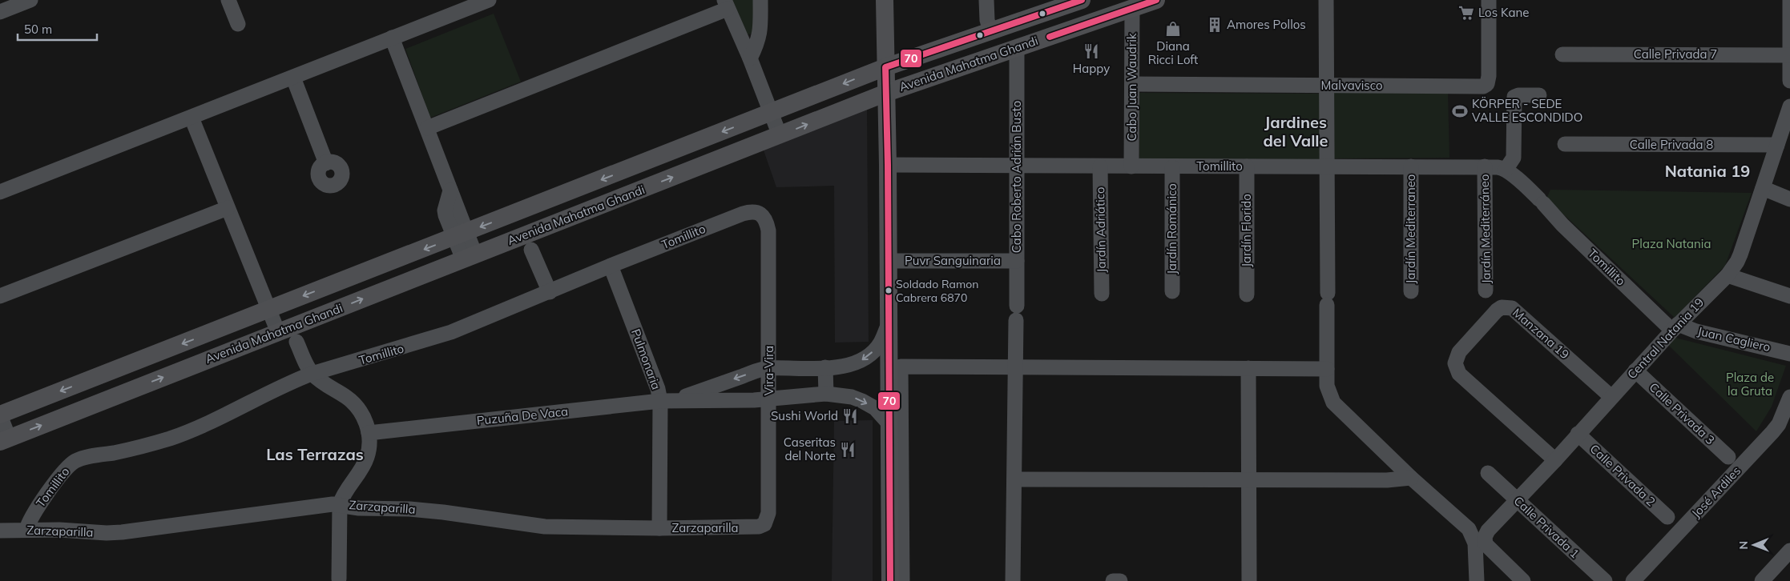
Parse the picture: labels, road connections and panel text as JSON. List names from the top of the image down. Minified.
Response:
{"streets":{"main road":["Avenida Mahatma Ghandi"],"street":["Calle Privada 7","Malvavisco","Cabo Juan Waudrik","Calle Privada 8","Tomillito","Cabo Roberto Adrián Busto","Jardín Románico","Jardín Mediterraneo","Jardín Mediterráneo","Jardín Adriático","Jardín Florido","Puvr Sanguinaria","Manzana 19","Central Natania 19","Juan Cagliero","Pulmonaria","Vira-Vira","Calle Privada 3","Puzuña De Vaca","Calle Privada 2","José Ardiles","Zarzaparilla","Calle Privada 1"]},"crossings":[["Avenida Mahatma Ghandi","Cabo Juan Waudrik"],["Avenida Mahatma Ghandi","Cabo Roberto Adrián Busto"],["Malvavisco","Cabo Juan Waudrik"],["Cabo Juan Waudrik","Tomillito"],["Calle Privada 8","Central Natania 19"],["Tomillito","Cabo Roberto Adrián Busto"],["Tomillito","Jardín Románico"],["Tomillito","Jardín Mediterraneo"],["Tomillito","Jardín Mediterráneo"],["Tomillito","Jardín Adriático"],["Tomillito","Jardín Florido"],["Tomillito","Central Natania 19"],["Tomillito","Juan Cagliero"],["Tomillito","Pulmonaria"],["Tomillito","Vira-Vira"],["Tomillito","Zarzaparilla"],["Cabo Roberto Adrián Busto","Puvr Sanguinaria"],["Manzana 19","Central Natania 19"],["Central Natania 19","Juan Cagliero"],["Central Natania 19","Calle Privada 3"],["Central Natania 19","Calle Privada 2"],["Central Natania 19","Calle Privada 1"],["Pulmonaria","Puzuña De Vaca"],["Pulmonaria","Zarzaparilla"],["Vira-Vira","Zarzaparilla"]],"districts":["Jardines del Valle","Natania 19","Las Terrazas"],"parks":["Plaza Natania","Plaza de la Gruta"],"places":{"supermarket":["Los Kane"],"building":["Amores Pollos"],"shop":["Diana Ricci Loft"],"restaurant":["Happy","Sushi World","Caseritas del Norte"],"sports":["KÖRPER - SEDE VALLE ESCONDIDO"],"other":["Soldado Ramon Cabrera 6870"]},"lines":["transit line 70"],"scale_bar":"50 m","north":"left"}
